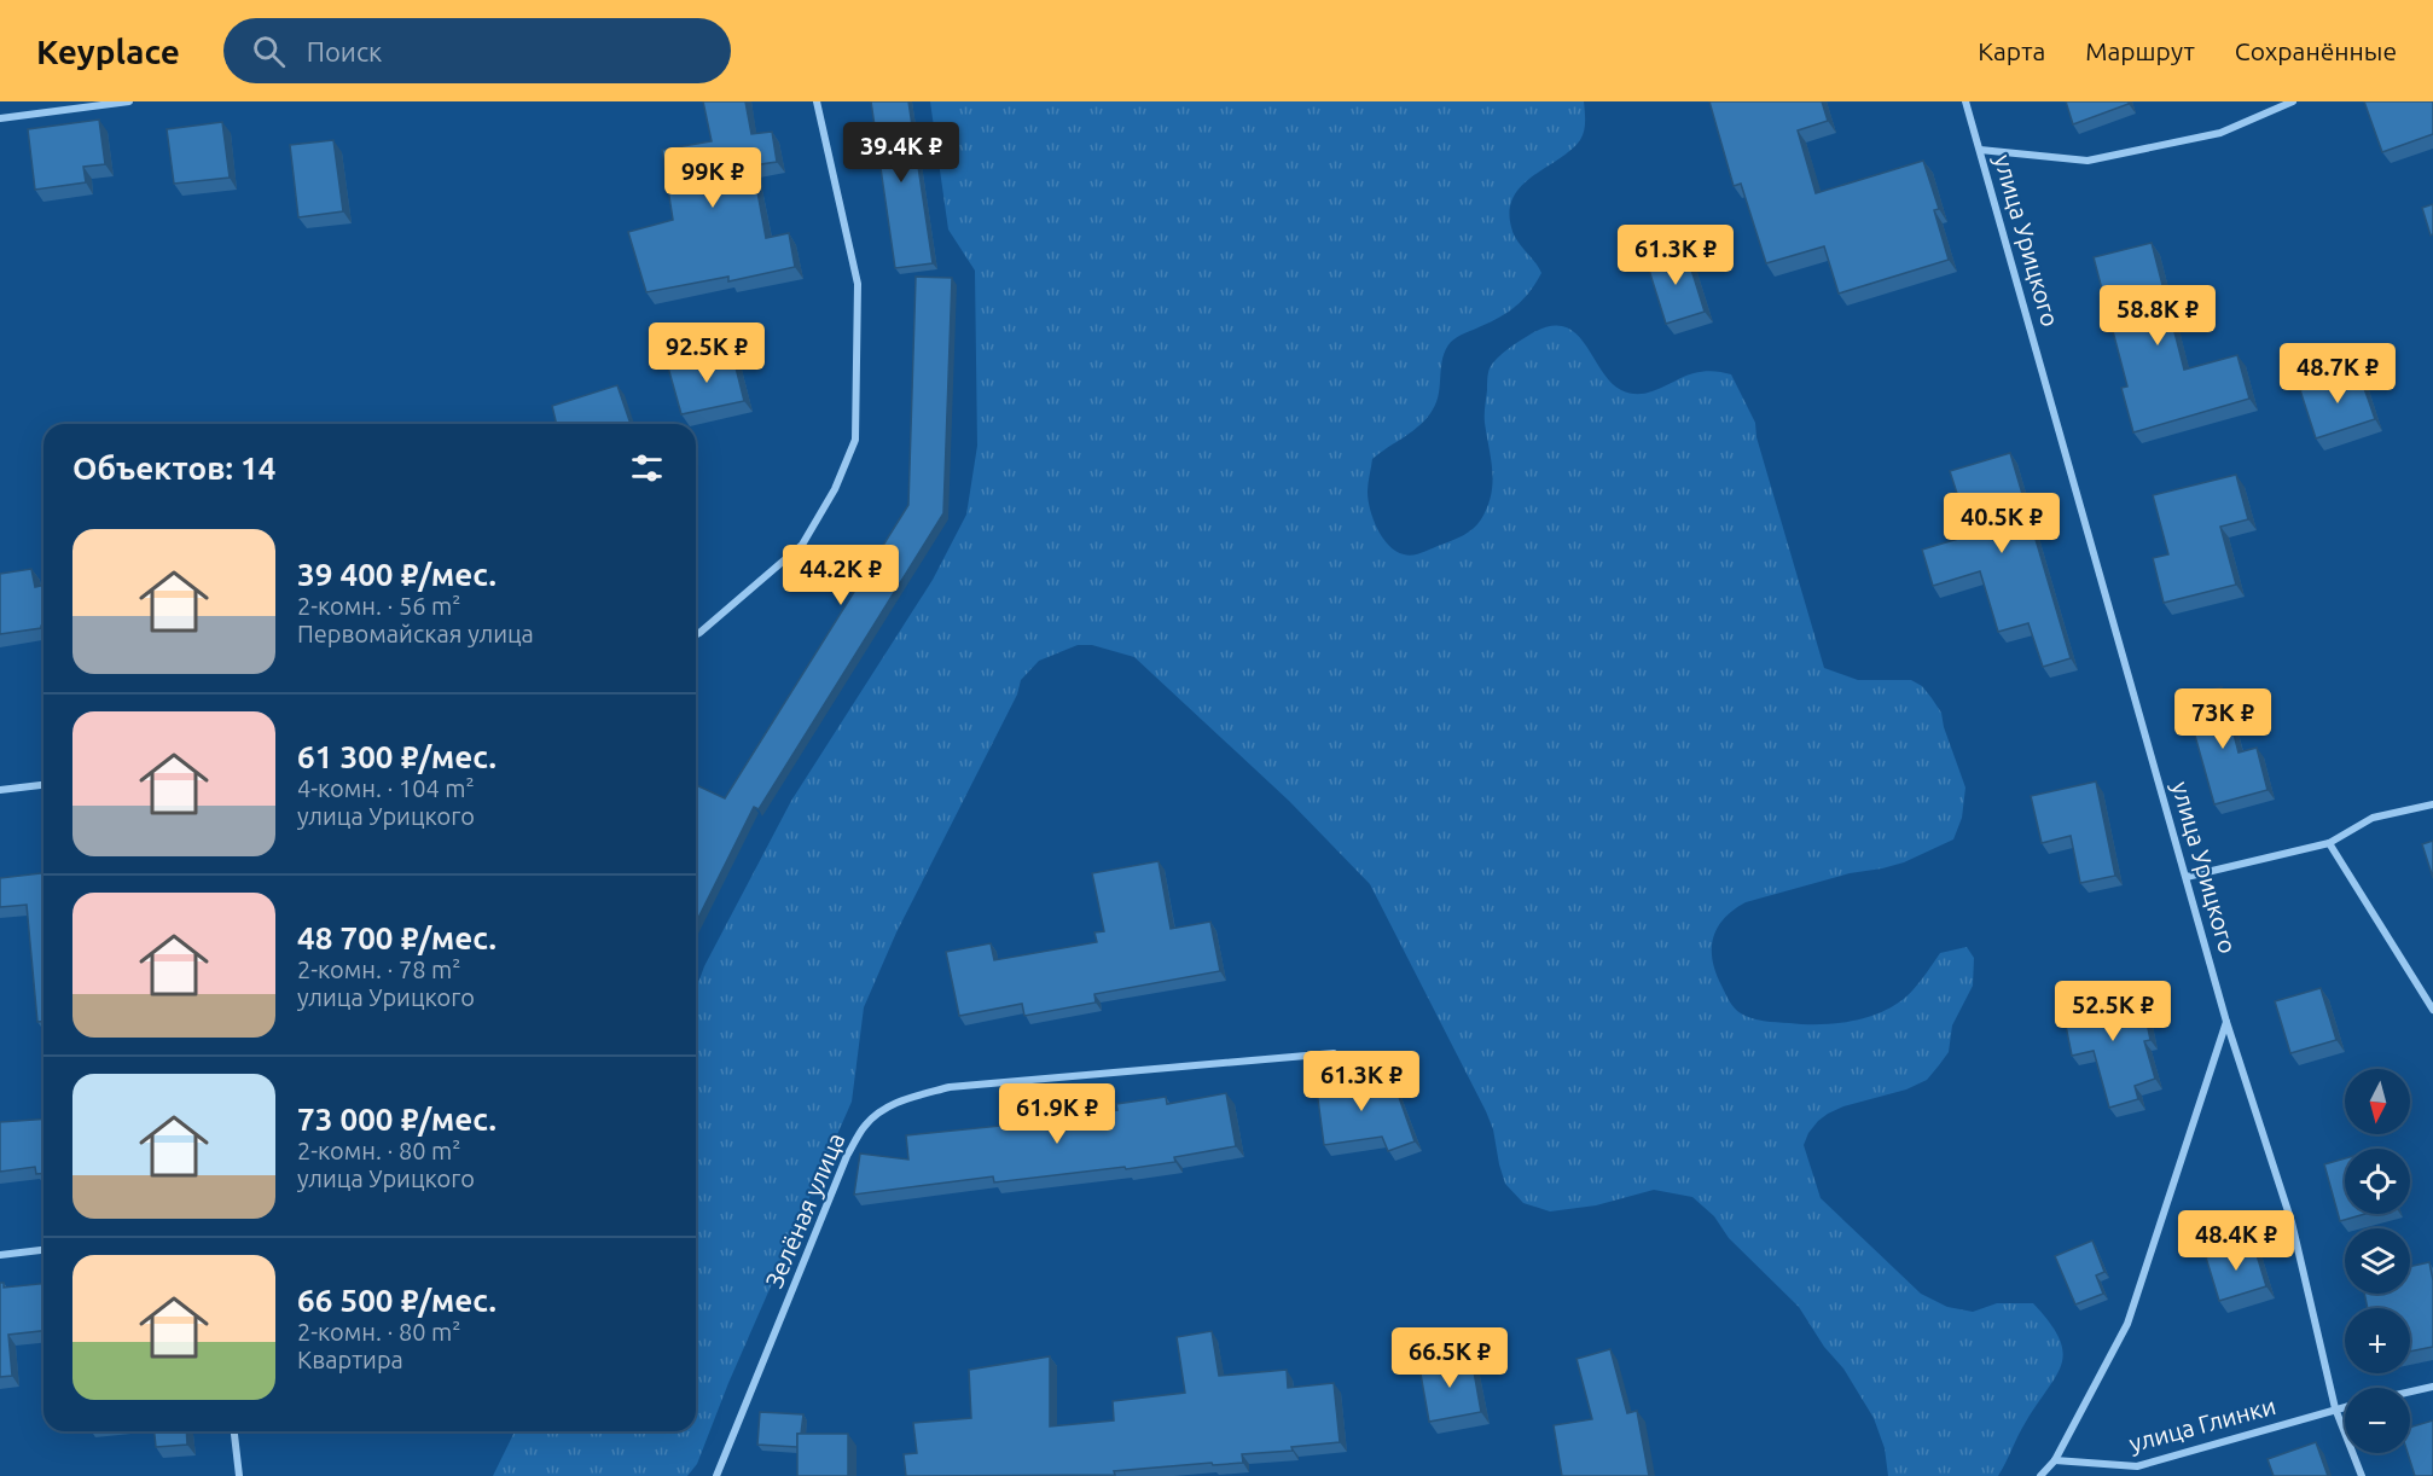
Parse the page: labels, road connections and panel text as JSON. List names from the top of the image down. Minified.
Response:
{"streets":{"street":["улица Урицкого","Зелёная улица","улица Глинки"]},"crossings":[["улица Урицкого","улица Глинки"]],"north":"bottom","page":{"header":"Keyplace","search":"Поиск","nav":["Карта","Маршрут","Сохранённые"],"price":["39.4K ₽","99K ₽","61.3K ₽","58.8K ₽","92.5K ₽","48.7K ₽","40.5K ₽","44.2K ₽","73K ₽","52.5K ₽","61.3K ₽","61.9K ₽","48.4K ₽","66.5K ₽"],"heading":"Объектов: 14","list":[{"name":"39 400 ₽/мес.","note":"2-комн. · 56 m² · Первомайская улица"},{"name":"61 300 ₽/мес.","note":"4-комн. · 104 m² · улица Урицкого"},{"name":"48 700 ₽/мес.","note":"2-комн. · 78 m² · улица Урицкого"},{"name":"73 000 ₽/мес.","note":"2-комн. · 80 m² · улица Урицкого"},{"name":"66 500 ₽/мес.","note":"2-комн. · 80 m² · Квартира"}],"map_buttons":["+","−"]}}
